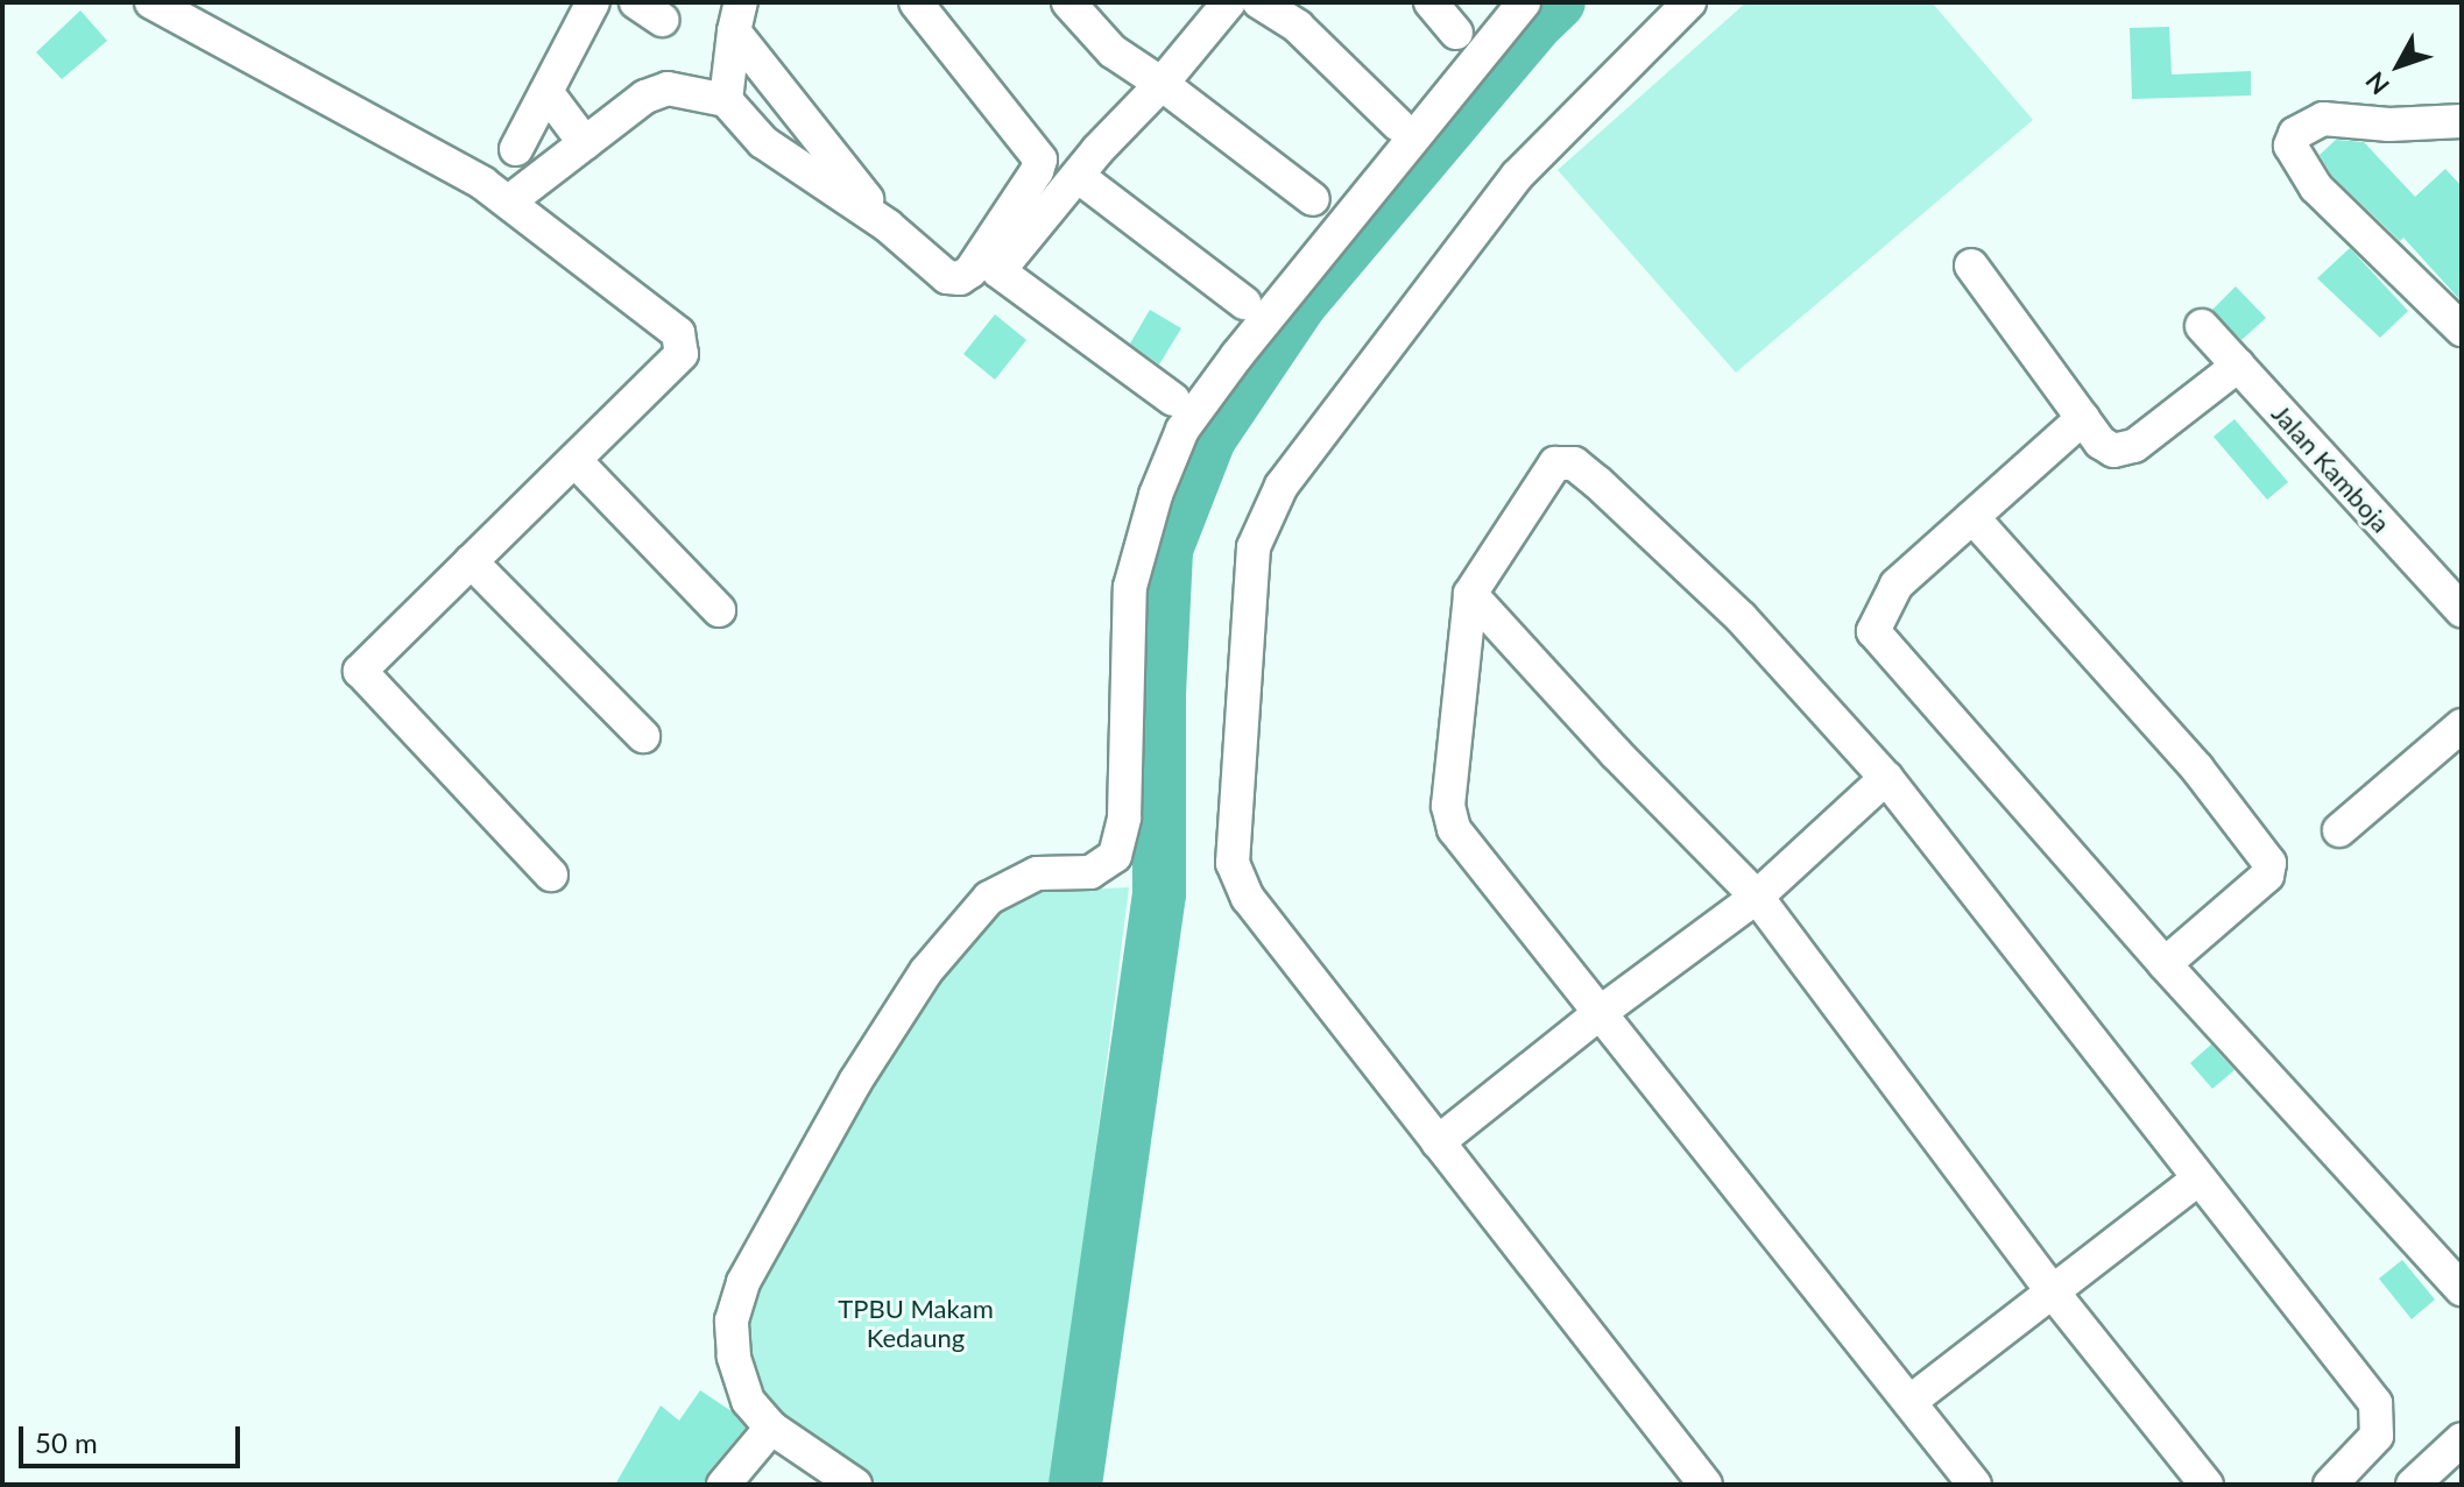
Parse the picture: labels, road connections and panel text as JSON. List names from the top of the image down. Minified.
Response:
{"streets":{"street":["Jalan Kamboja"]},"parks":["TPBU Makam Kedaung"],"scale_bar":"50 m","north":"bottom left"}
